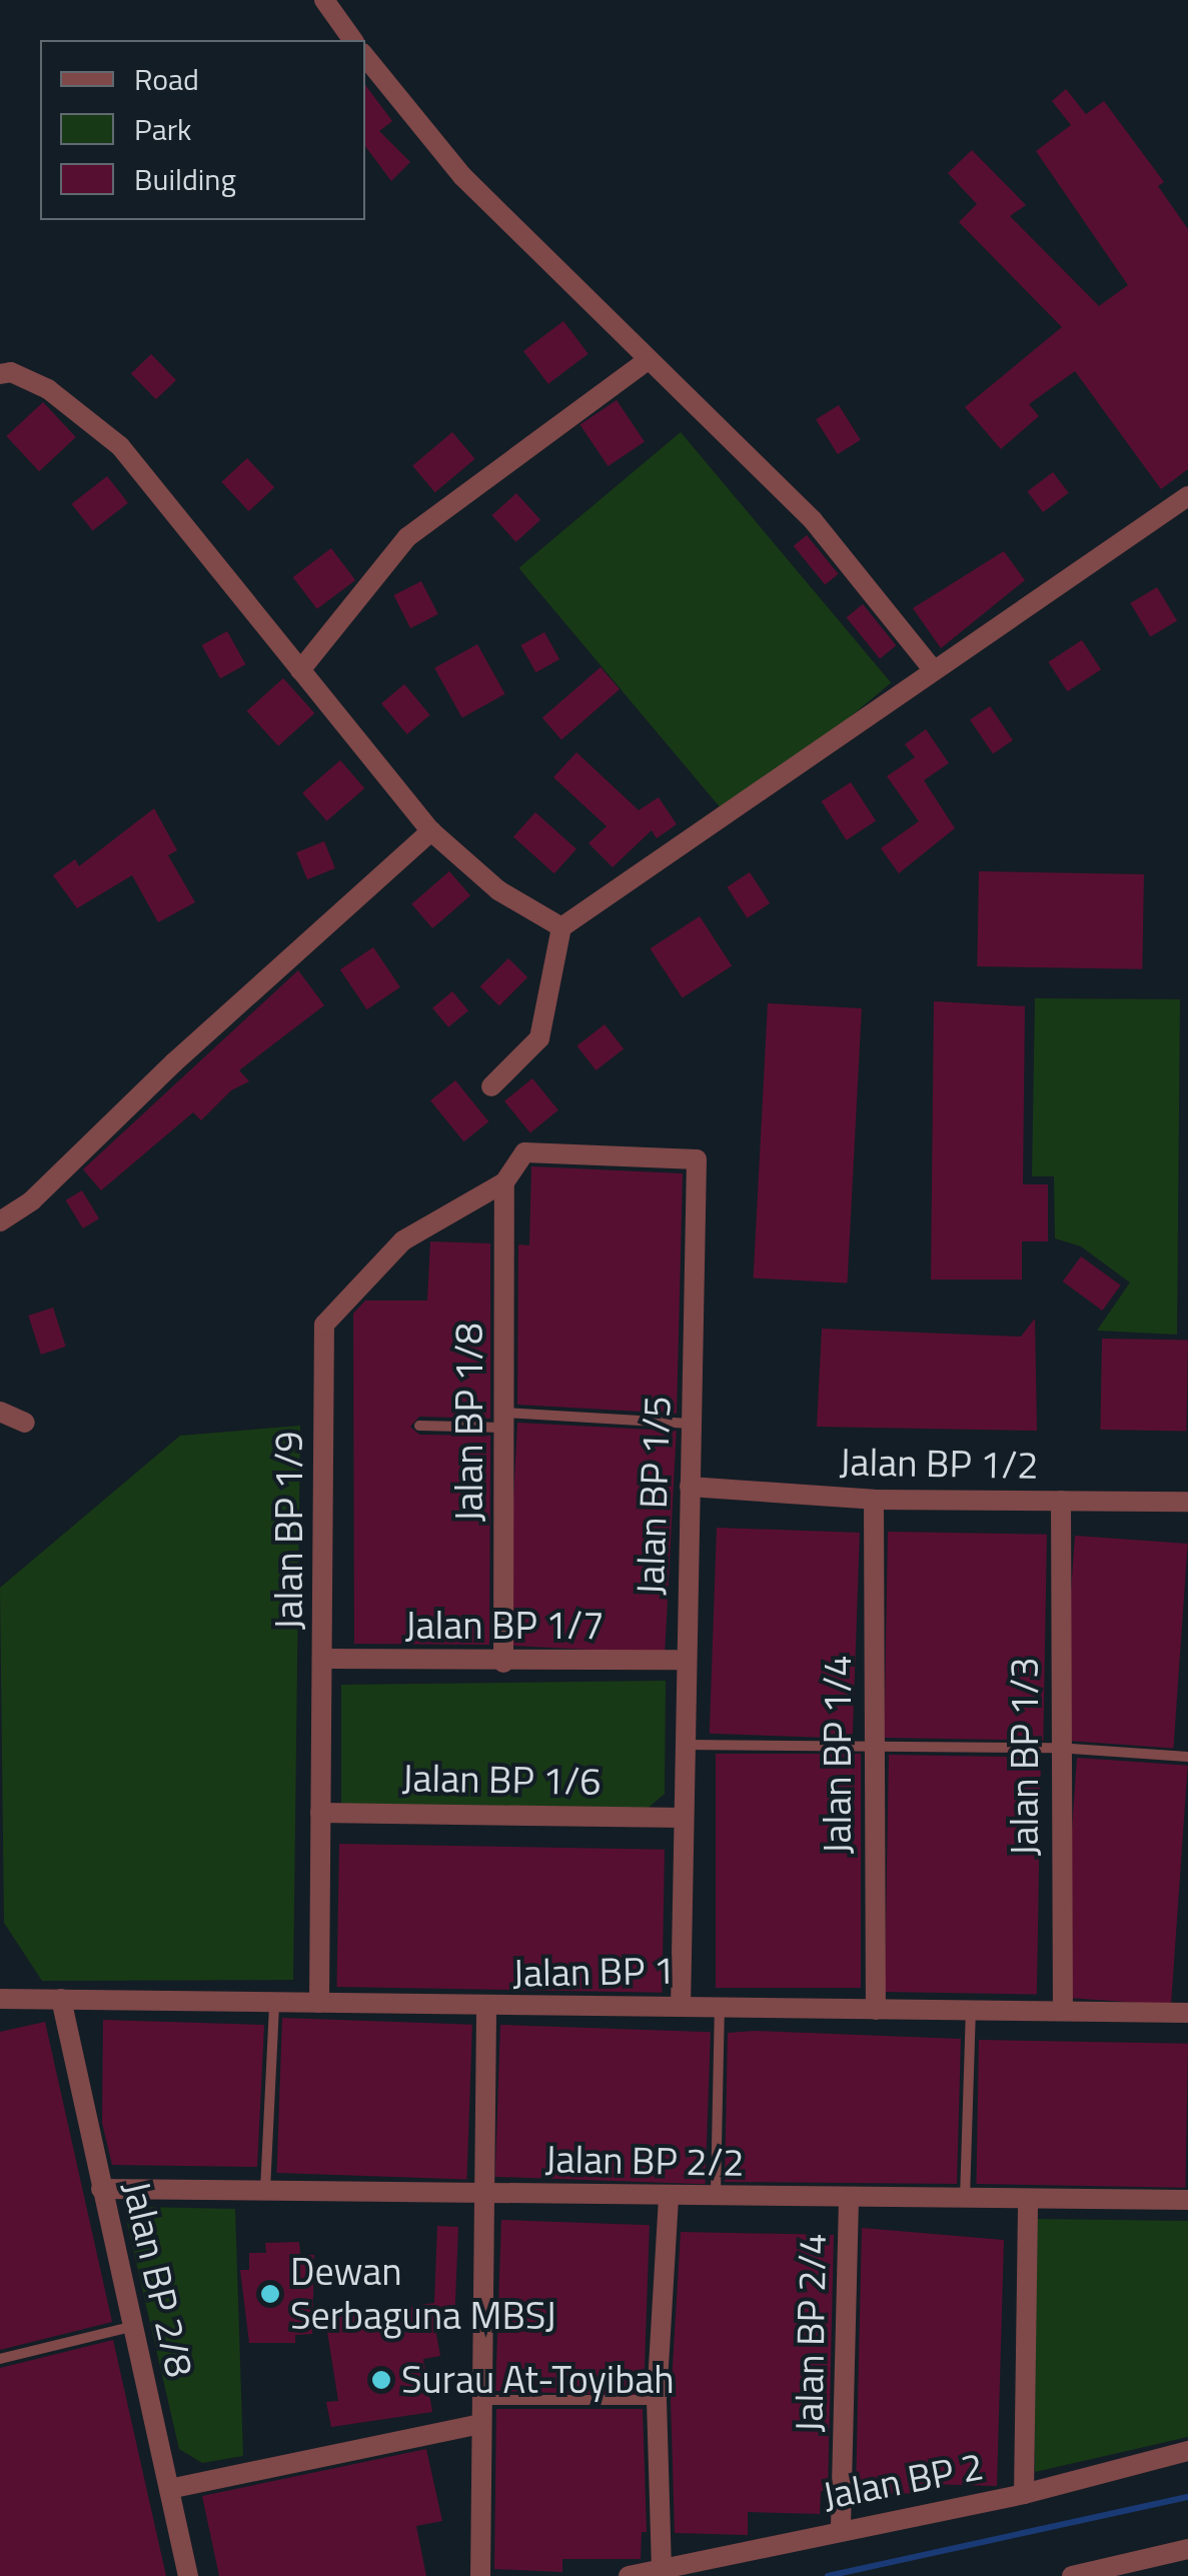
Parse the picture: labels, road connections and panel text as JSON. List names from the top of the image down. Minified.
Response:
{"streets":{"street":["Jalan BP 1/8","Jalan BP 1/2","Jalan BP 1/5","Jalan BP 1/9","Jalan BP 1/7","Jalan BP 1/4","Jalan BP 1/3","Jalan BP 1/6","Jalan BP 1","Jalan BP 2/2","Jalan BP 2/8","Jalan BP 2/4","Jalan BP 2"]},"crossings":[["Jalan BP 1/8","Jalan BP 1/9"],["Jalan BP 1/8","Jalan BP 1/7"],["Jalan BP 1/2","Jalan BP 1/5"],["Jalan BP 1/2","Jalan BP 1/4"],["Jalan BP 1/2","Jalan BP 1/3"],["Jalan BP 1/5","Jalan BP 1/9"],["Jalan BP 1/5","Jalan BP 1/7"],["Jalan BP 1/5","Jalan BP 1/6"],["Jalan BP 1/5","Jalan BP 1"],["Jalan BP 1/9","Jalan BP 1/7"],["Jalan BP 1/9","Jalan BP 1/6"],["Jalan BP 1/9","Jalan BP 1"],["Jalan BP 1/4","Jalan BP 1"],["Jalan BP 1/3","Jalan BP 1"],["Jalan BP 1","Jalan BP 2/8"],["Jalan BP 2/2","Jalan BP 2/8"],["Jalan BP 2/2","Jalan BP 2/4"],["Jalan BP 2/4","Jalan BP 2"]],"places":["Dewan Serbaguna MBSJ","Surau At-Toyibah"],"legend":["Road","Park","Building"]}
